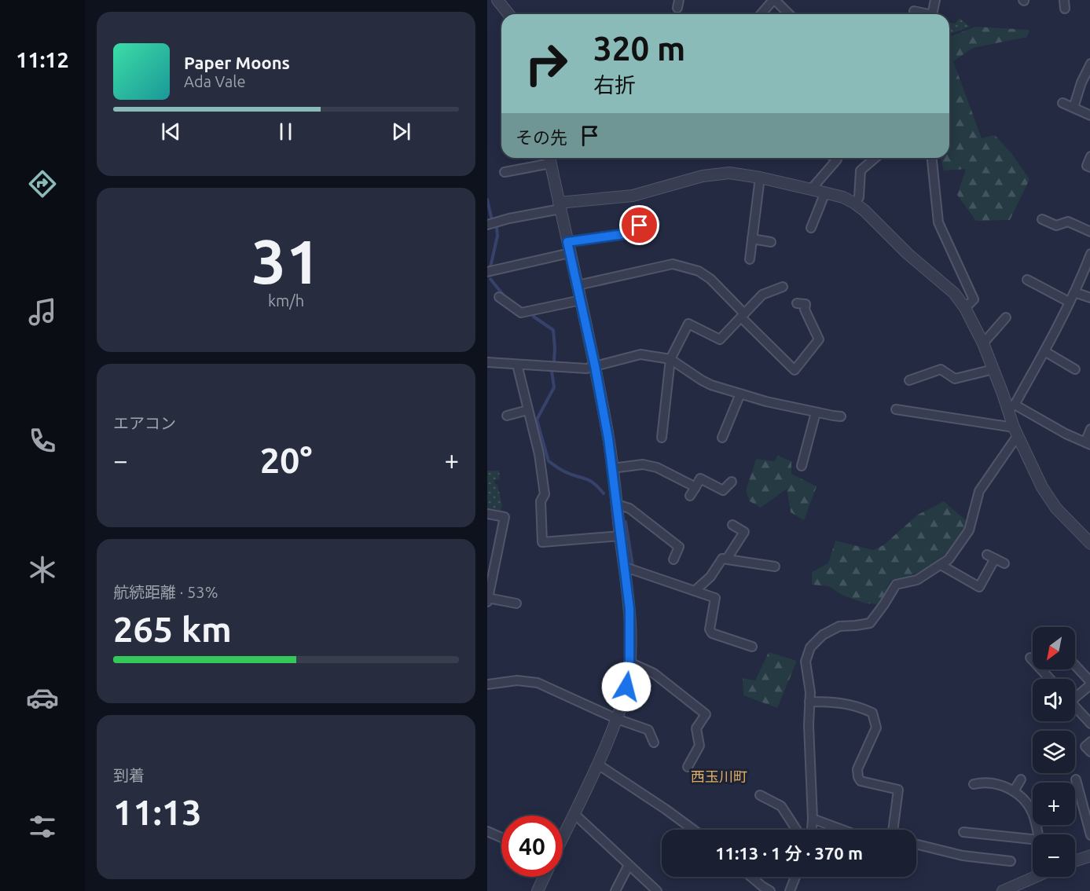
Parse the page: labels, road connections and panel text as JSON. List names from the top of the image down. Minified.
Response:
{"districts":["西玉川町"],"north":"bottom left","page":{"tabs":"11:12","turn":["320 m","右折"],"song":["Paper Moons","Ada Vale"],"then":"その先","tile":[["31","km/h"],"エアコン",["航続距離 · 53%","265 km"],["到着","11:13"]],"heat":["−","20°","+"],"map_buttons":["+","−"],"limit":"40","trip":"11:13 · 1 分 · 370 m"}}
